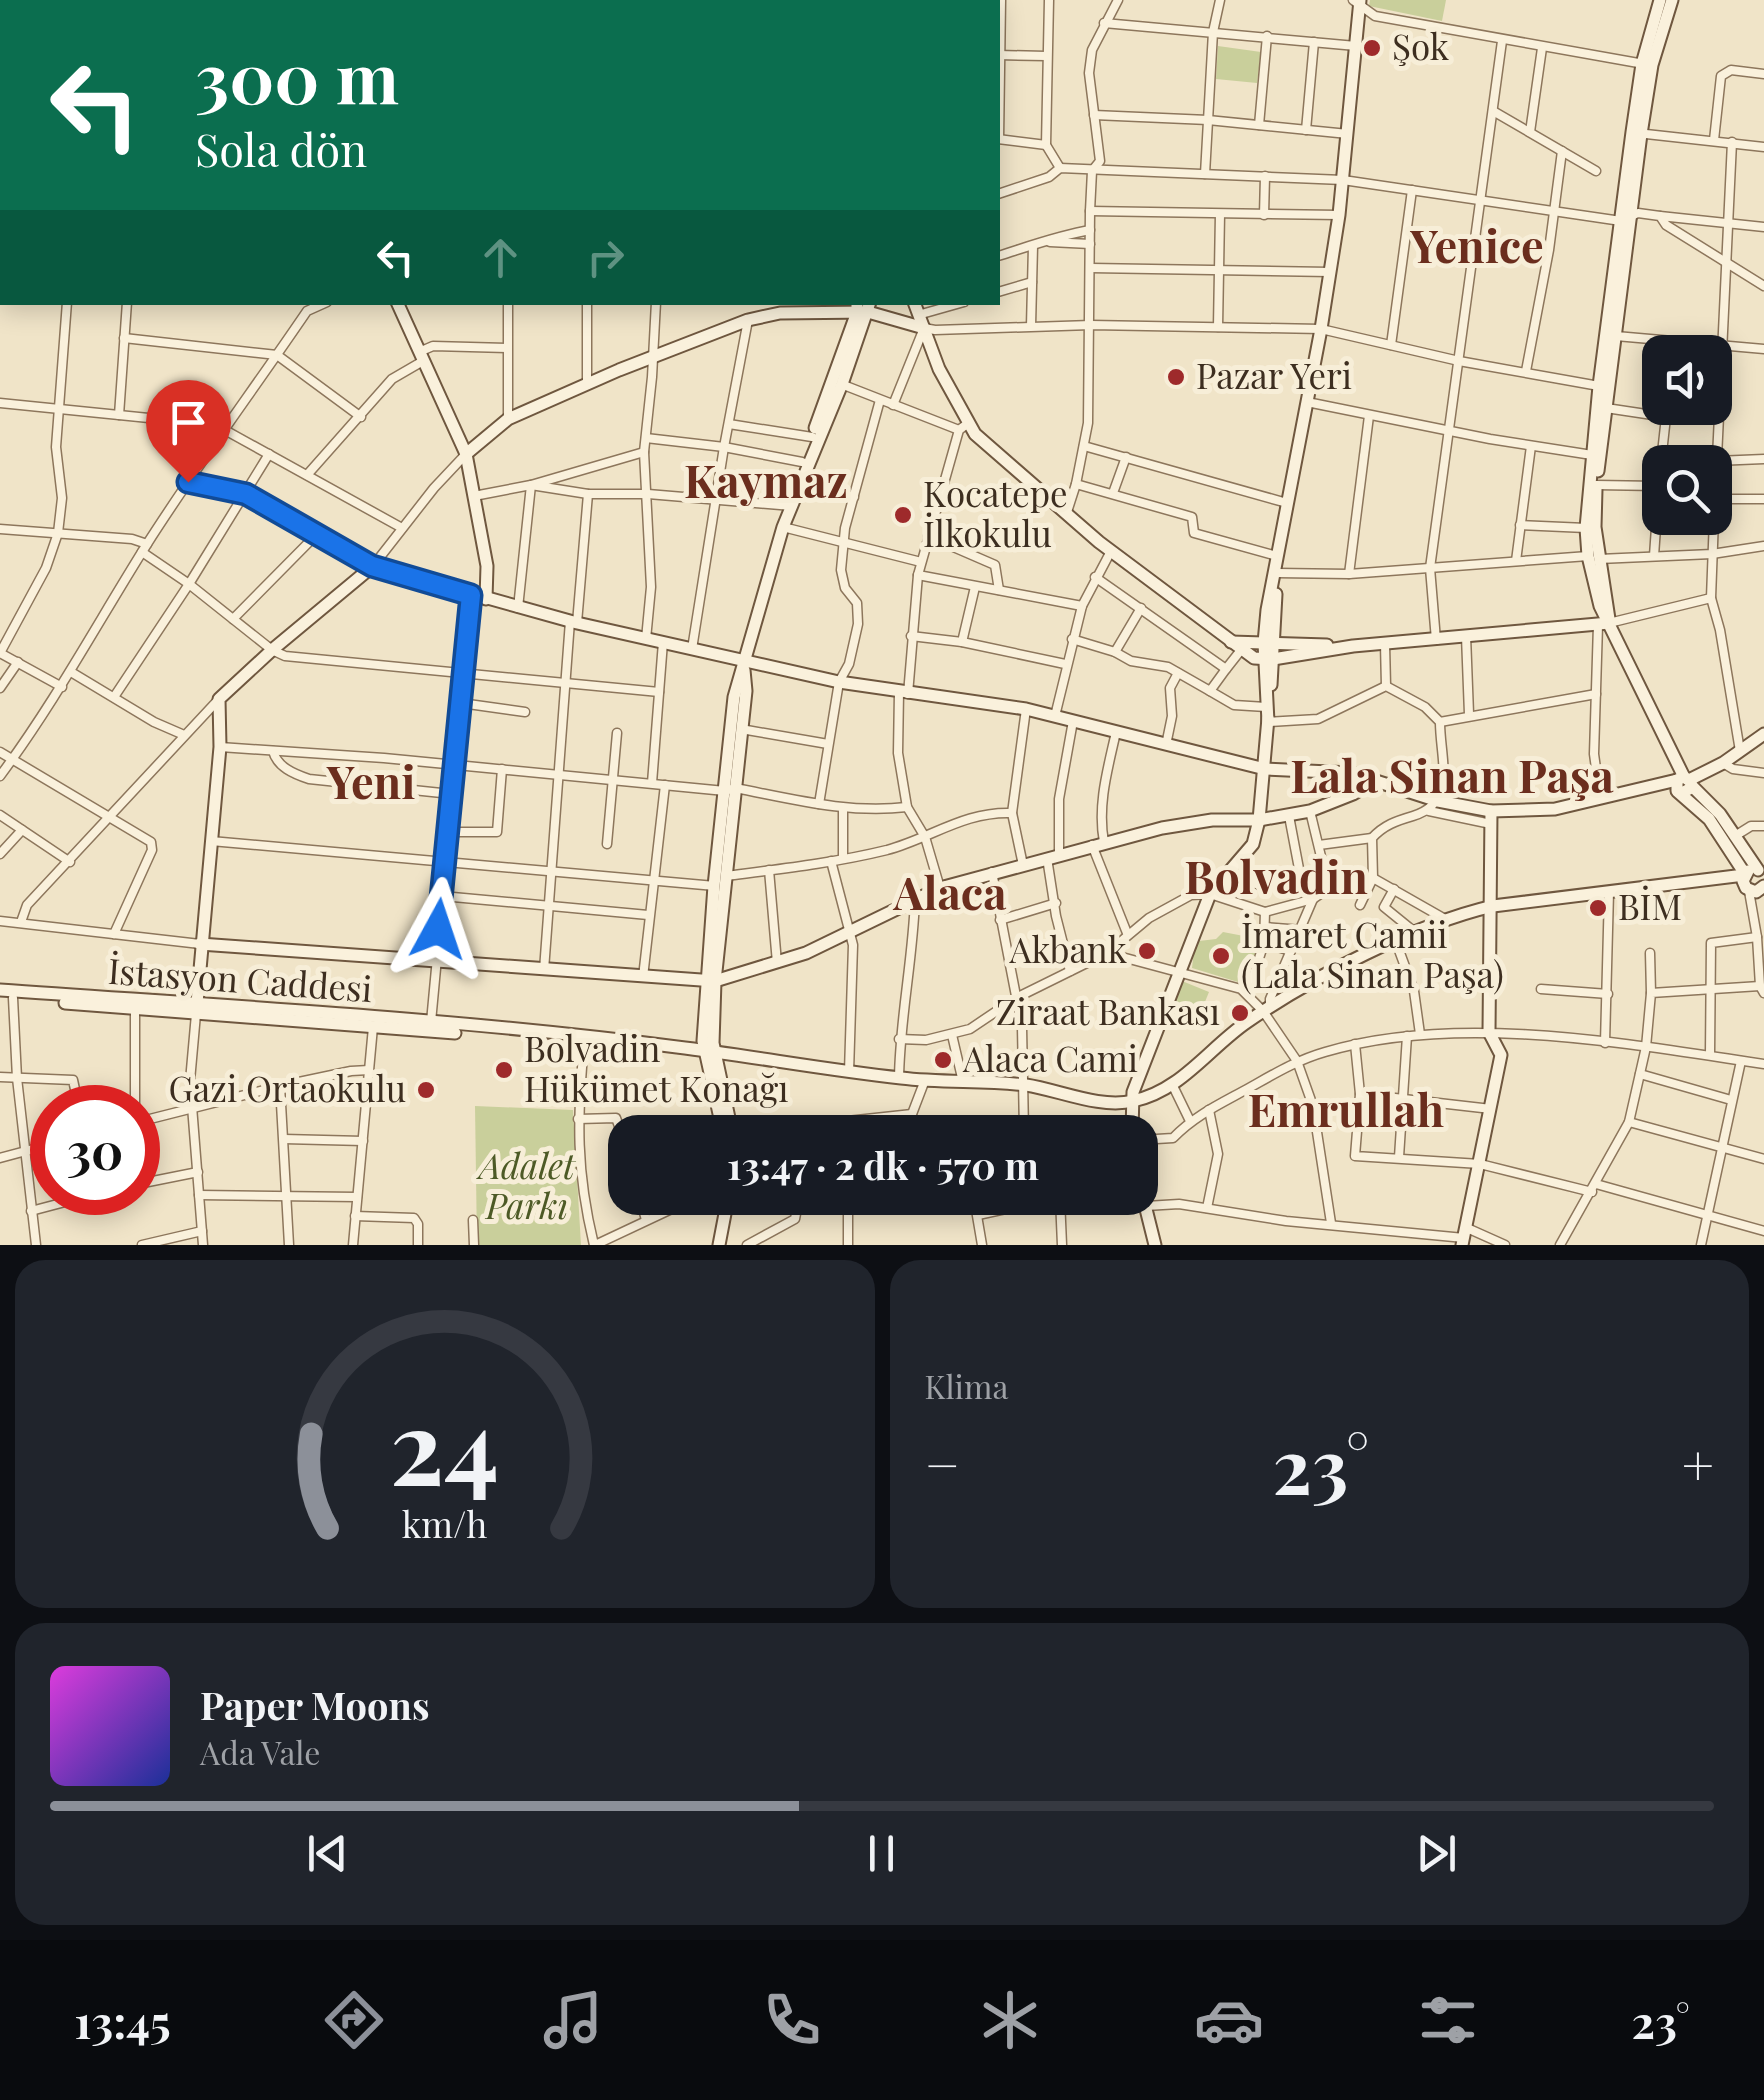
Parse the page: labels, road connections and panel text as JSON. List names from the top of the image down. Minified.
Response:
{"streets":{"street":["İstasyon Caddesi"]},"districts":["Yenice","Kaymaz","Lala Sinan Paşa","Yeni","Bolvadin","Alaca","Emrullah"],"parks":["Adalet Parkı"],"places":["Şok","Pazar Yeri","Kocatepe İlkokulu","BİM","Akbank","İmaret Camii (Lala Sinan Paşa)","Ziraat Bankası","Alaca Cami","Bolvadin Hükümet Konağı","Gazi Ortaokulu"],"page":{"turn":["300 m","Sola dön"],"limit":"30","trip":"13:47 · 2 dk · 570 m","tile":"Klima","heat":["−","23°","+"],"song":["Paper Moons","Ada Vale"],"tabs":["13:45","23°"],"gauge":["24","km/h"]}}
